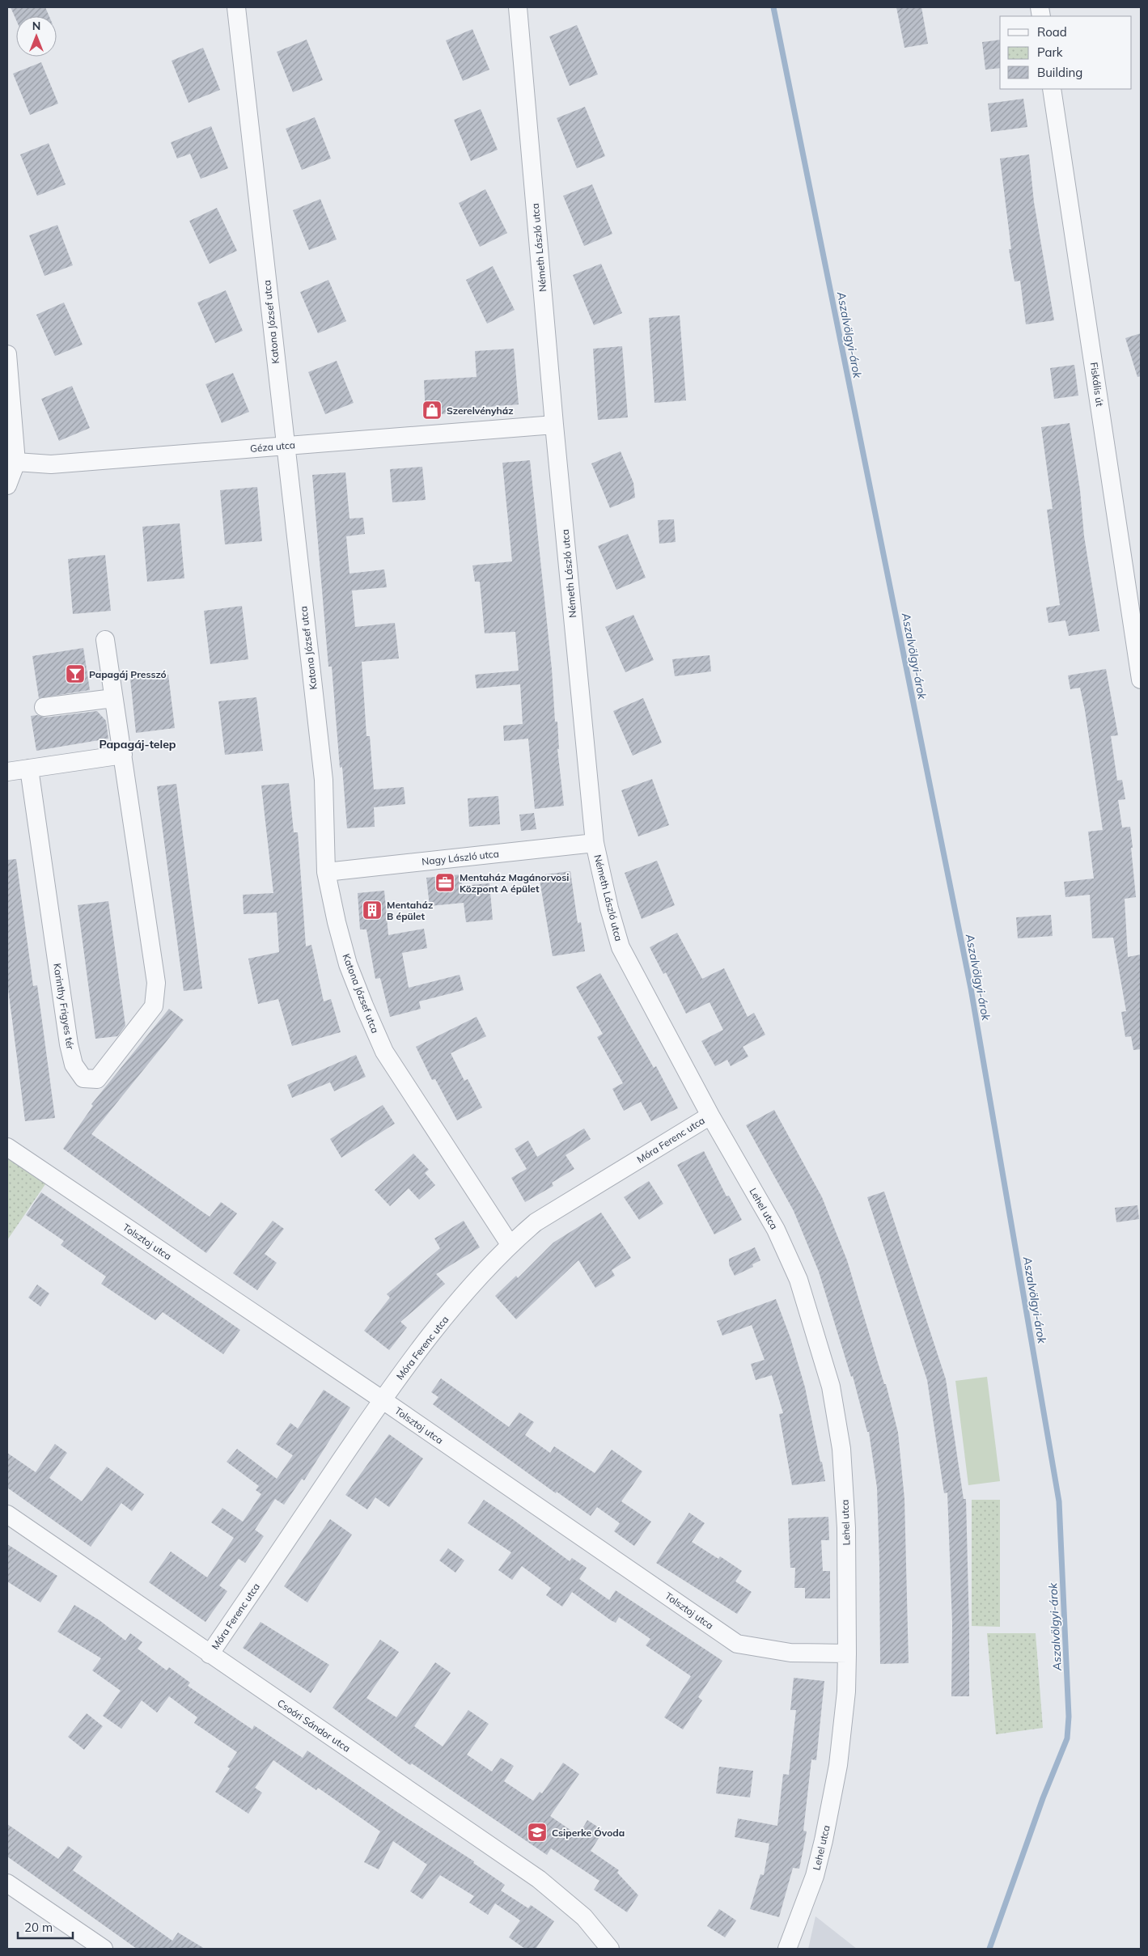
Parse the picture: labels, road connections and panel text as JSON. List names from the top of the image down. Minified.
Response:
{"streets":{"street":["Németh László utca","Katona József utca","Fiskális út","Géza utca","Nagy László utca","Karinthy Frigyes tér","Móra Ferenc utca","Lehel utca","Tolsztoj utca","Csoóri Sándor utca"]},"crossings":[["Németh László utca","Géza utca"],["Németh László utca","Nagy László utca"],["Németh László utca","Móra Ferenc utca"],["Németh László utca","Lehel utca"],["Katona József utca","Géza utca"],["Katona József utca","Nagy László utca"],["Katona József utca","Móra Ferenc utca"],["Móra Ferenc utca","Lehel utca"],["Móra Ferenc utca","Tolsztoj utca"],["Móra Ferenc utca","Csoóri Sándor utca"],["Lehel utca","Tolsztoj utca"]],"districts":["Papagáj-telep"],"water":["Aszalvölgyi-árok"],"places":{"shop":["Szerelvényház"],"bar":["Papagáj Presszó"],"office":["Mentaház Magánorvosi Központ A épület"],"building":["Mentaház B épület"],"school or university":["Csiperke Óvoda"]},"legend":["Road","Park","Building"],"scale_bar":"20 m","north":"top"}
